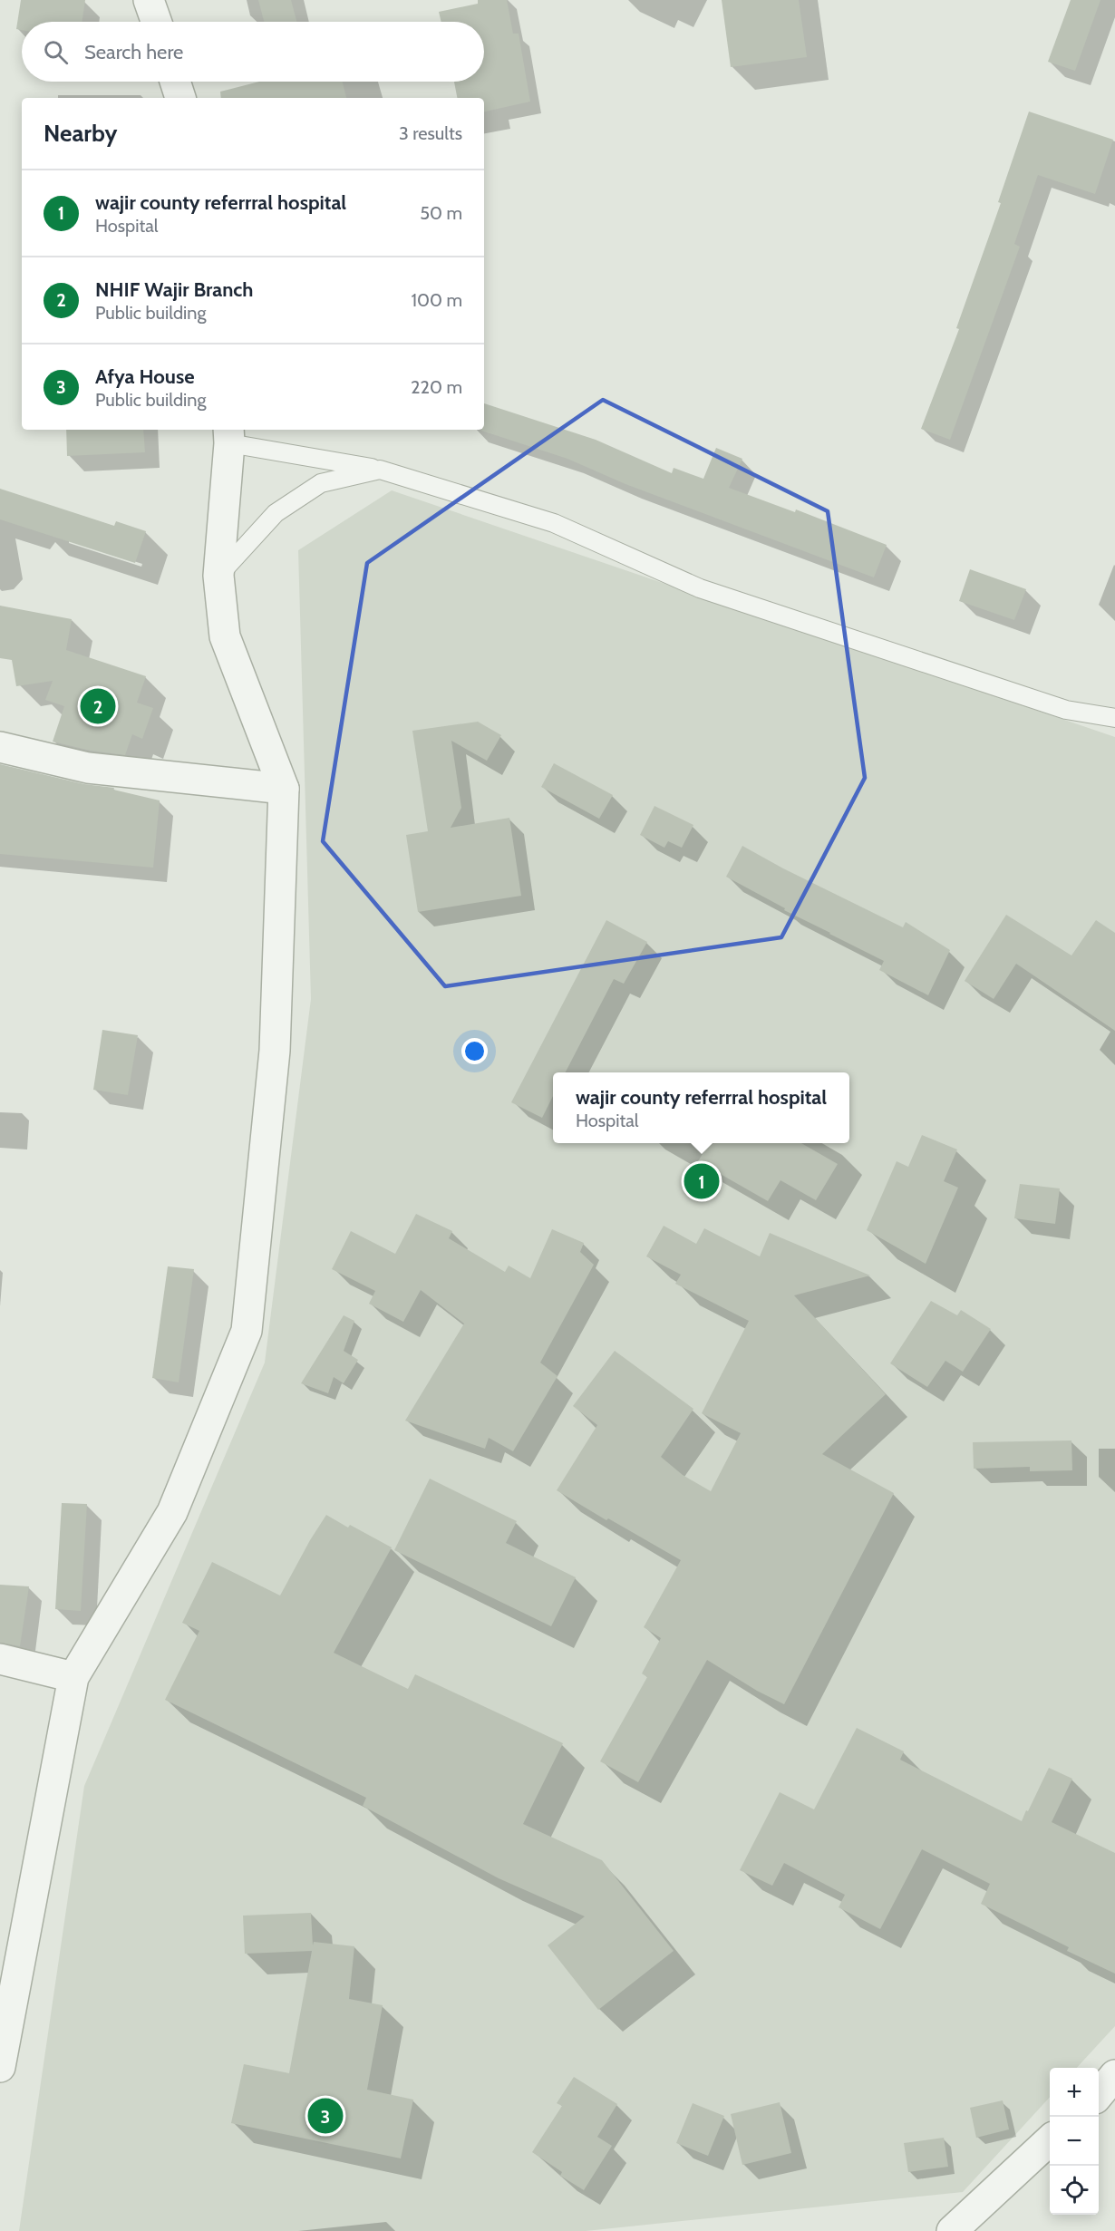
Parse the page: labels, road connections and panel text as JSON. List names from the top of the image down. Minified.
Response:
{"page":{"search":"Search here","heading":["Nearby","3 results"],"list":[{"mark":"1","name":"wajir county referrral hospital","note":"Hospital","value":"50 m"},{"mark":"2","name":"NHIF Wajir Branch","note":"Public building","value":"100 m"},{"mark":"3","name":"Afya House","note":"Public building","value":"220 m"}],"pins":["2","1","3"],"popup":["wajir county referrral hospital","Hospital"],"map_buttons":["+","−"]}}
